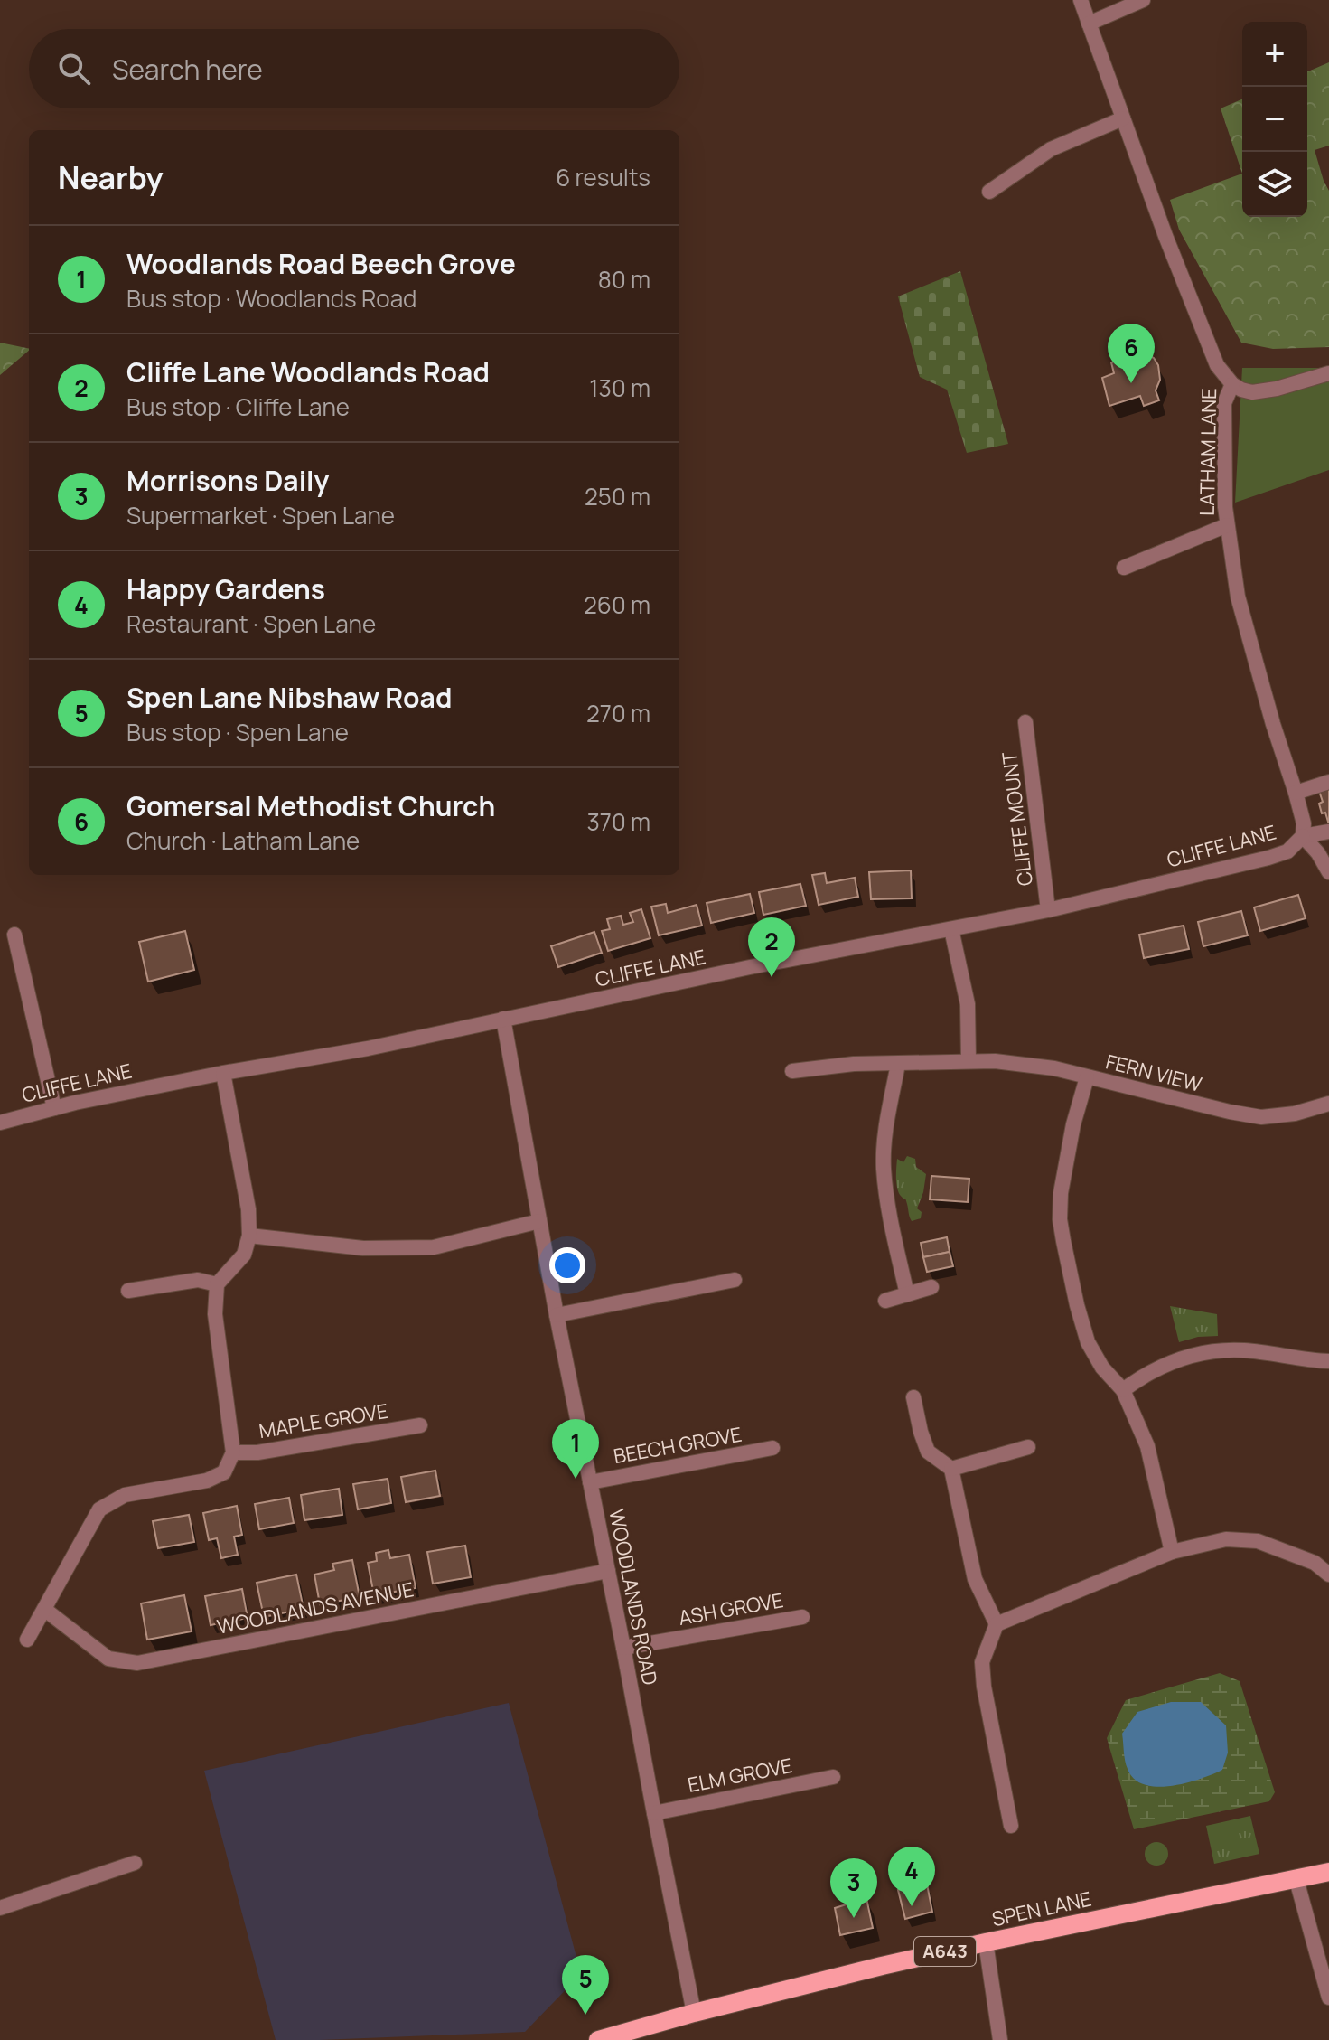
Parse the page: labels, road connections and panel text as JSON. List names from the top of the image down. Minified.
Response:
{"streets":{"main road":["SPEN LANE","A643"],"street":["LATHAM LANE","CLIFFE MOUNT","CLIFFE LANE","FERN VIEW","MAPLE GROVE","BEECH GROVE","WOODLANDS ROAD","WOODLANDS AVENUE","ASH GROVE","ELM GROVE"]},"crossings":[["LATHAM LANE","CLIFFE LANE"],["CLIFFE MOUNT","CLIFFE LANE"],["CLIFFE LANE","WOODLANDS ROAD"],["BEECH GROVE","WOODLANDS ROAD"],["WOODLANDS ROAD","WOODLANDS AVENUE"],["WOODLANDS ROAD","ASH GROVE"],["WOODLANDS ROAD","ELM GROVE"],["WOODLANDS ROAD","SPEN LANE"]],"page":{"map_buttons":["+","−"],"search":"Search here","heading":["Nearby","6 results"],"list":[{"mark":"1","name":"Woodlands Road Beech Grove","note":"Bus stop · Woodlands Road","value":"80 m"},{"mark":"2","name":"Cliffe Lane Woodlands Road","note":"Bus stop · Cliffe Lane","value":"130 m"},{"mark":"3","name":"Morrisons Daily","note":"Supermarket · Spen Lane","value":"250 m"},{"mark":"4","name":"Happy Gardens","note":"Restaurant · Spen Lane","value":"260 m"},{"mark":"5","name":"Spen Lane Nibshaw Road","note":"Bus stop · Spen Lane","value":"270 m"},{"mark":"6","name":"Gomersal Methodist Church","note":"Church · Latham Lane","value":"370 m"}],"pins":["6","2","1","4","3","5"]}}
